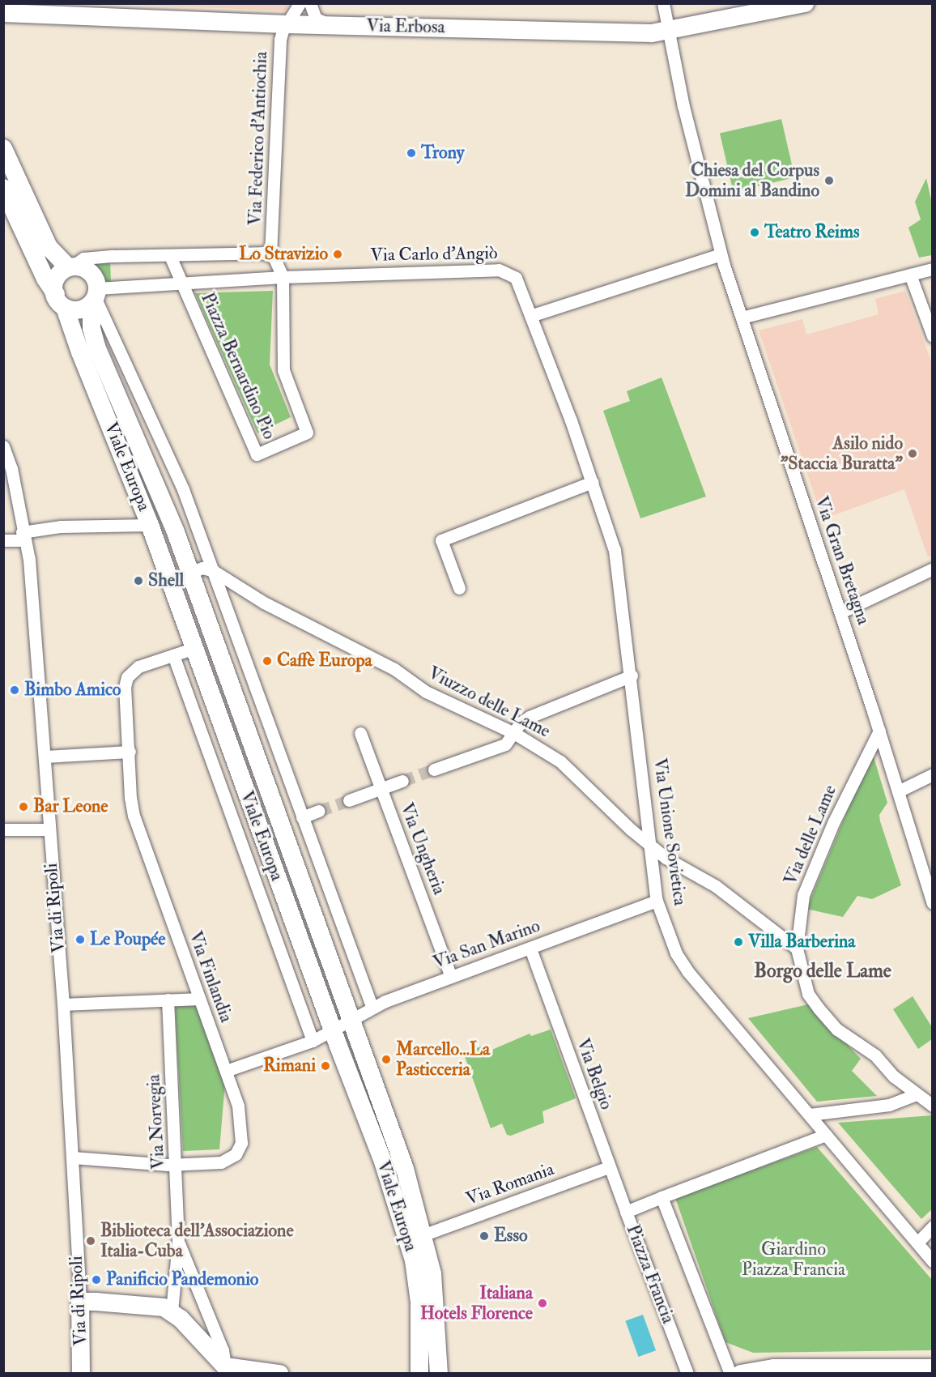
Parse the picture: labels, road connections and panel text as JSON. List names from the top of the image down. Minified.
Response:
{"streets":{"main road":["Via Erbosa","Viale Europa","Via di Ripoli"],"street":["Via Federico d'Antiochia","Via Carlo d'Angiò","Piazza Bernardino Pio","Via Gran Bretagna","Viuzzo delle Lame","Via Unione Sovietica","Via delle Lame","Via Ungheria","Via San Marino","Via Finlandia","Via Belgio","Via Norvegia","Via Romania","Piazza Francia"]},"crossings":[["Via Erbosa","Via Federico d'Antiochia"],["Via Erbosa","Via Gran Bretagna"],["Via Carlo d'Angiò","Piazza Bernardino Pio"],["Via Carlo d'Angiò","Viale Europa"],["Via Carlo d'Angiò","Via Unione Sovietica"],["Viale Europa","Via San Marino"],["Viale Europa","Via Finlandia"],["Viale Europa","Via Romania"],["Via Gran Bretagna","Via delle Lame"],["Viuzzo delle Lame","Via Unione Sovietica"],["Viuzzo delle Lame","Via delle Lame"],["Via Unione Sovietica","Via San Marino"],["Via Unione Sovietica","Piazza Francia"],["Via Ungheria","Via San Marino"],["Via di Ripoli","Via Finlandia"],["Via San Marino","Via Finlandia"],["Via San Marino","Via Belgio"],["Via Finlandia","Via Norvegia"],["Via Belgio","Via Romania"],["Via Belgio","Piazza Francia"]],"districts":["Borgo delle Lame"],"parks":["Giardino Piazza Francia"],"places":["Trony","Chiesa del Corpus Domini al Bandino","Teatro Reims","Lo Stravizio","Asilo nido \"Staccia Buratta\"","Shell","Caffè Europa","Bimbo Amico","Bar Leone","Le Poupée","Villa Barberina","Marcello...La Pasticceria","Rimani","Esso","Biblioteca dell'Associazione Italia-Cuba","Panificio Pandemonio","Italiana Hotels Florence"]}
